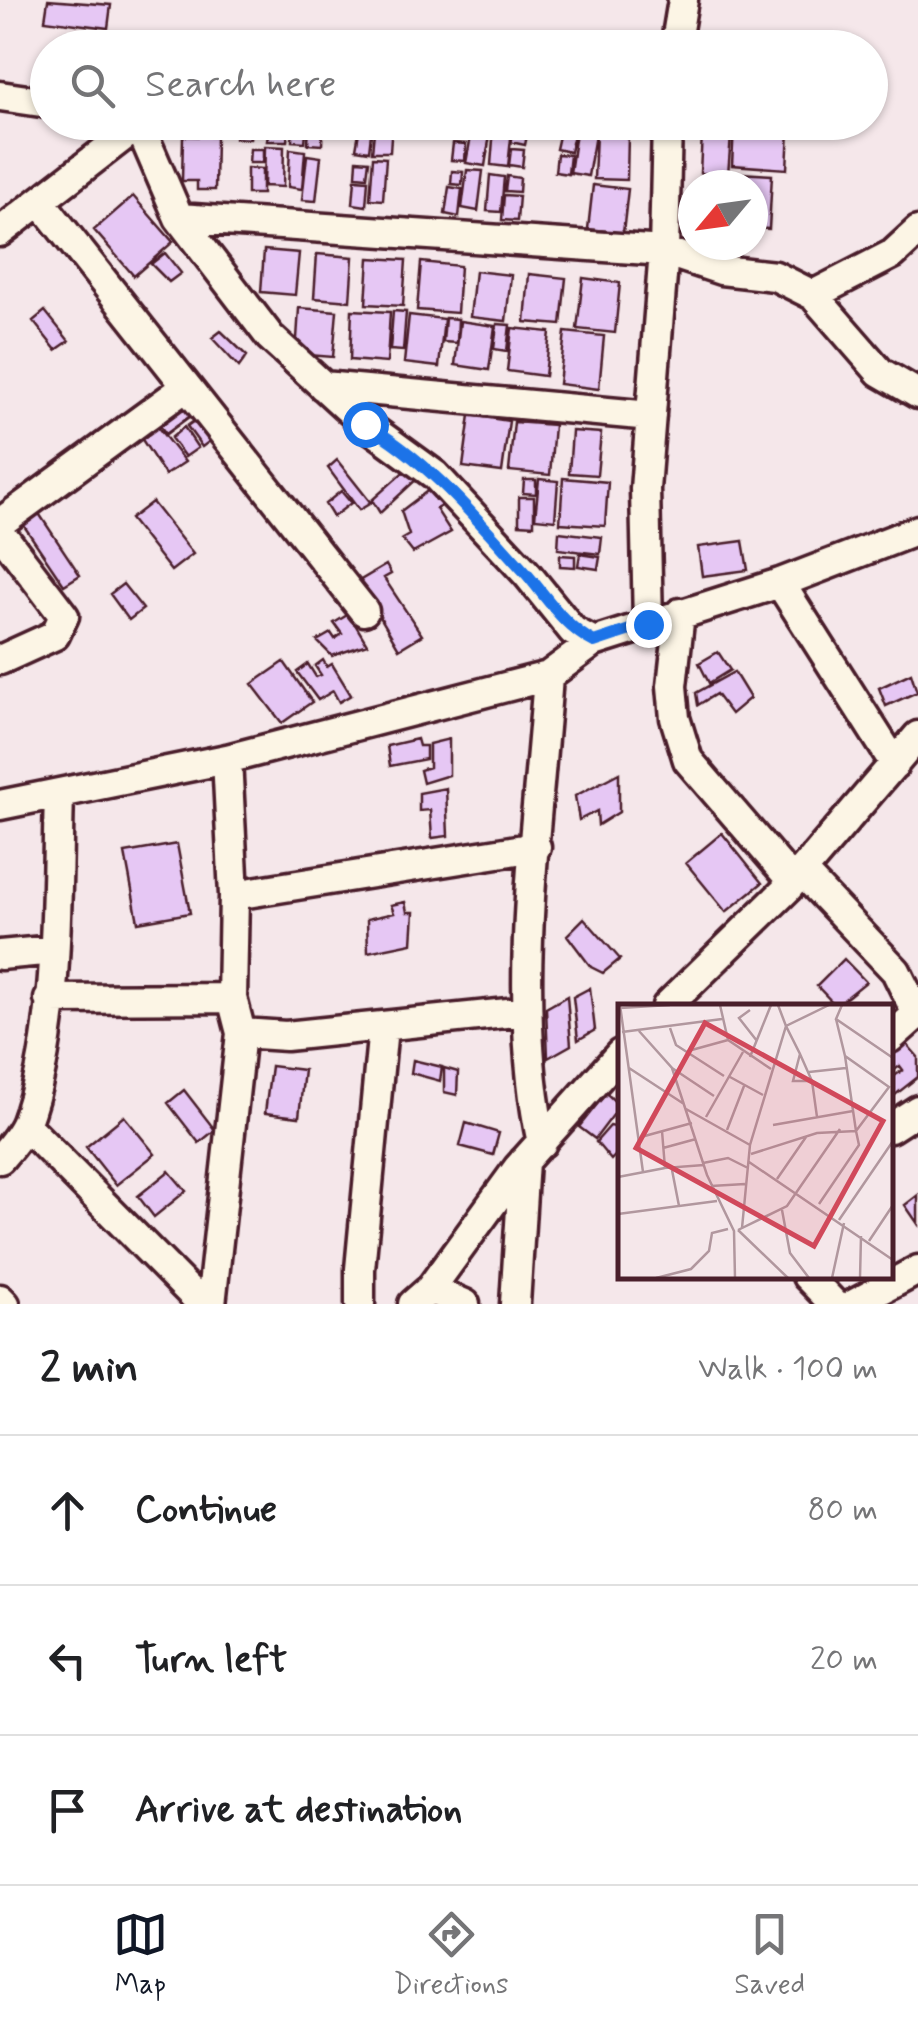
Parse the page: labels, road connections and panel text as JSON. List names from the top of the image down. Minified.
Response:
{"north":"bottom left","page":{"search":"Search here","heading":["2 min","Walk · 100 m"],"list":[["Continue","80 m"],["Turn left","20 m"],"Arrive at destination"],"nav":["Map","Directions","Saved"]}}
